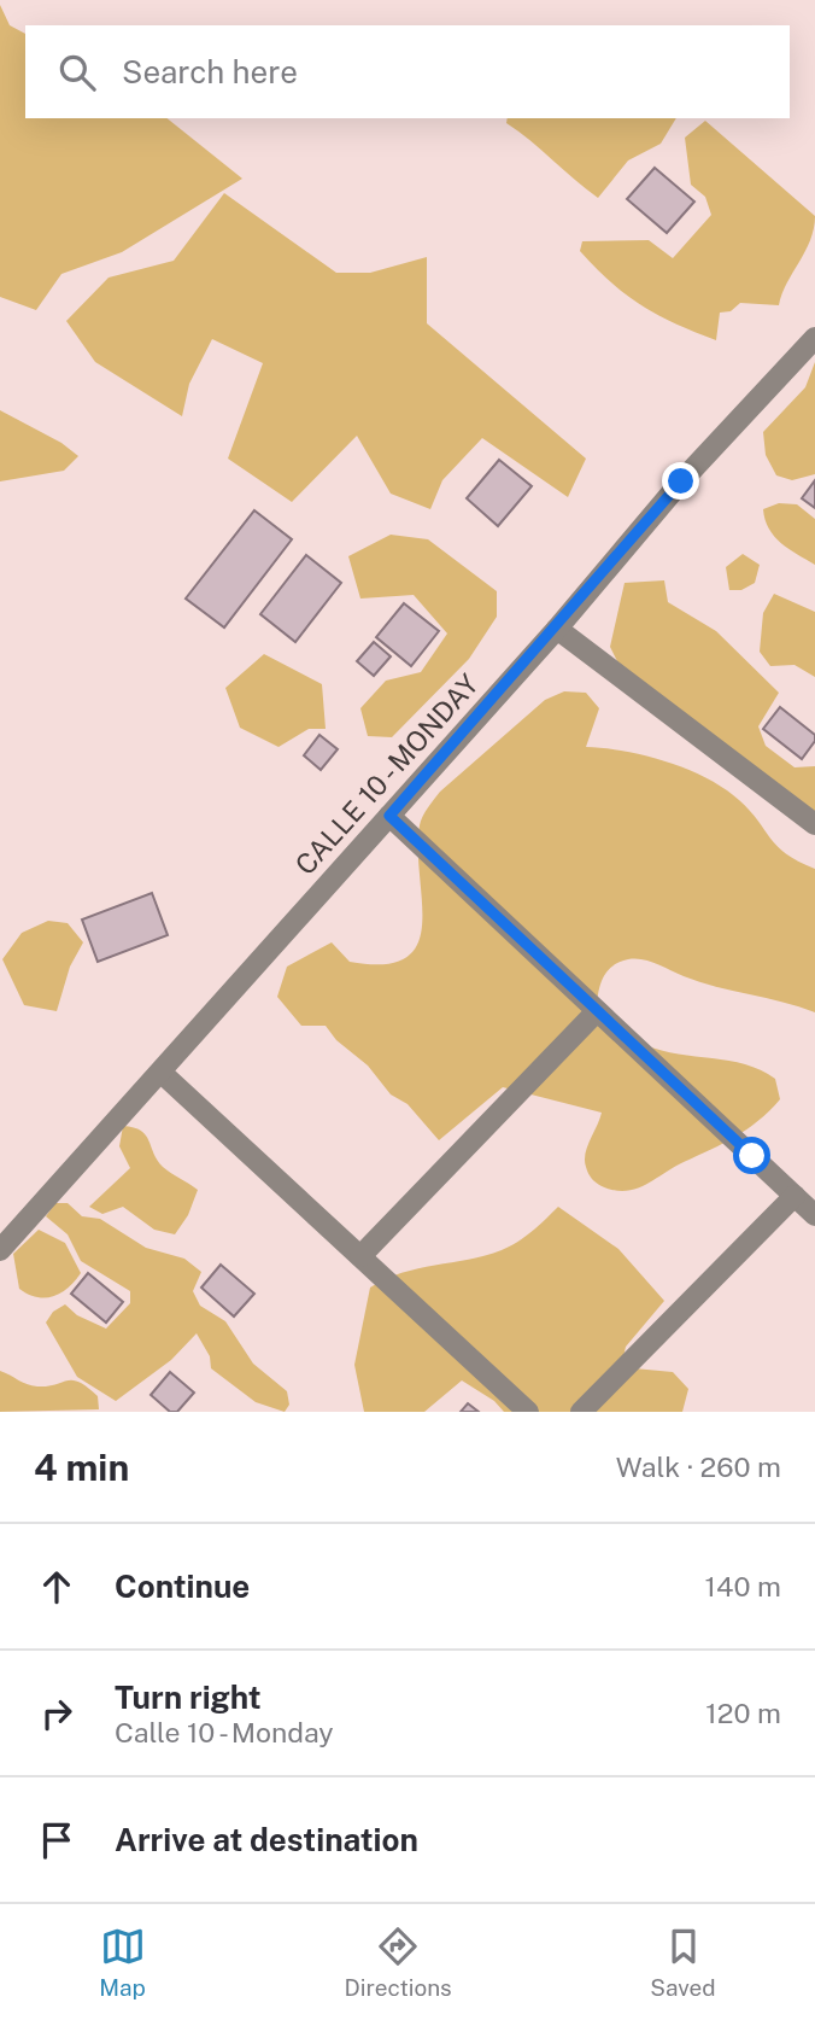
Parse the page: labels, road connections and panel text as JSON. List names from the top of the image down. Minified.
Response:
{"streets":{"street":["CALLE 10 - MONDAY"]},"page":{"search":"Search here","heading":["4 min","Walk · 260 m"],"list":[["Continue","140 m"],["Turn right","Calle 10 - Monday","120 m"],"Arrive at destination"],"nav":["Map","Directions","Saved"]}}
